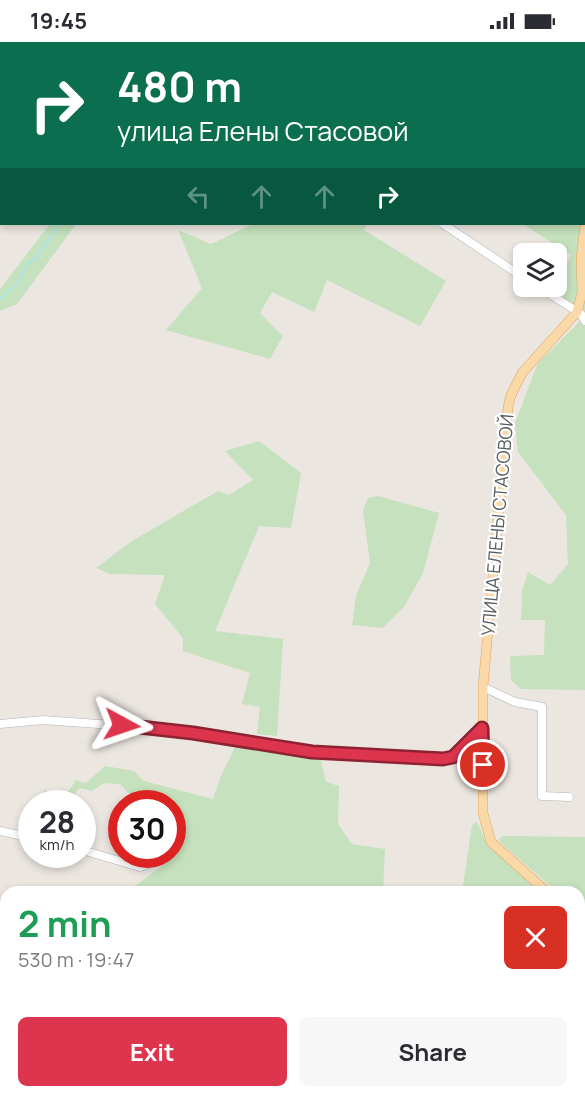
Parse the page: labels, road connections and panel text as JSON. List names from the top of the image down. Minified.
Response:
{"streets":{"main road":["УЛИЦА ЕЛЕНЫ СТАСОВОЙ"]},"page":{"status":"19:45","turn":["480 m","улица Елены Стасовой"],"speed":"28 km/h","limit":"30","heading":["2 min","530 m · 19:47"],"buttons":["Exit","Share"]}}
